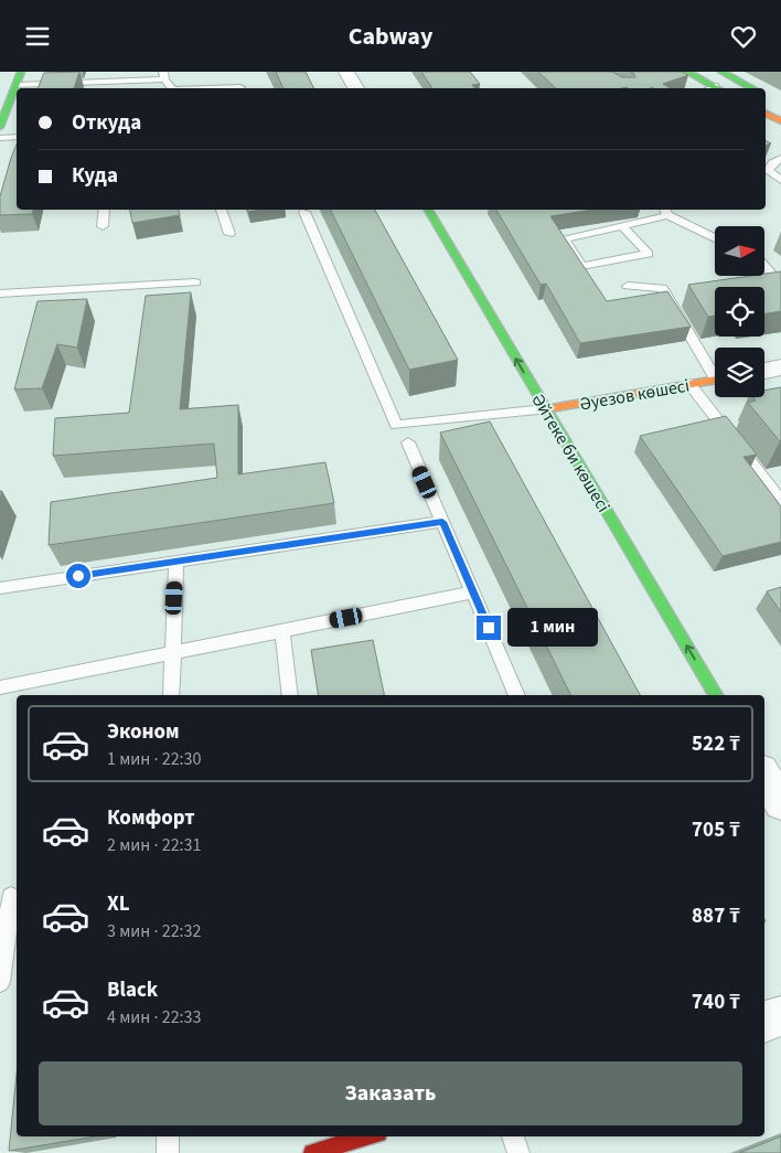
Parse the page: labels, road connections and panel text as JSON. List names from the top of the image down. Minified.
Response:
{"streets":{"street":["Әуезов көшесі","Әйтеке би көшесі"]},"crossings":[["Әуезов көшесі","Әйтеке би көшесі"]],"one_way":["Әйтеке би көшесі"],"north":"right","page":{"header":"Cabway","banner":["Откуда","Куда"],"bubble":"1 мин","list":[{"name":"Эконом","note":"1 мин · 22:30","value":"522 ₸"},{"name":"Комфорт","note":"2 мин · 22:31","value":"705 ₸"},{"name":"XL","note":"3 мин · 22:32","value":"887 ₸"},{"name":"Black","note":"4 мин · 22:33","value":"740 ₸"}],"buttons":"Заказать"}}
